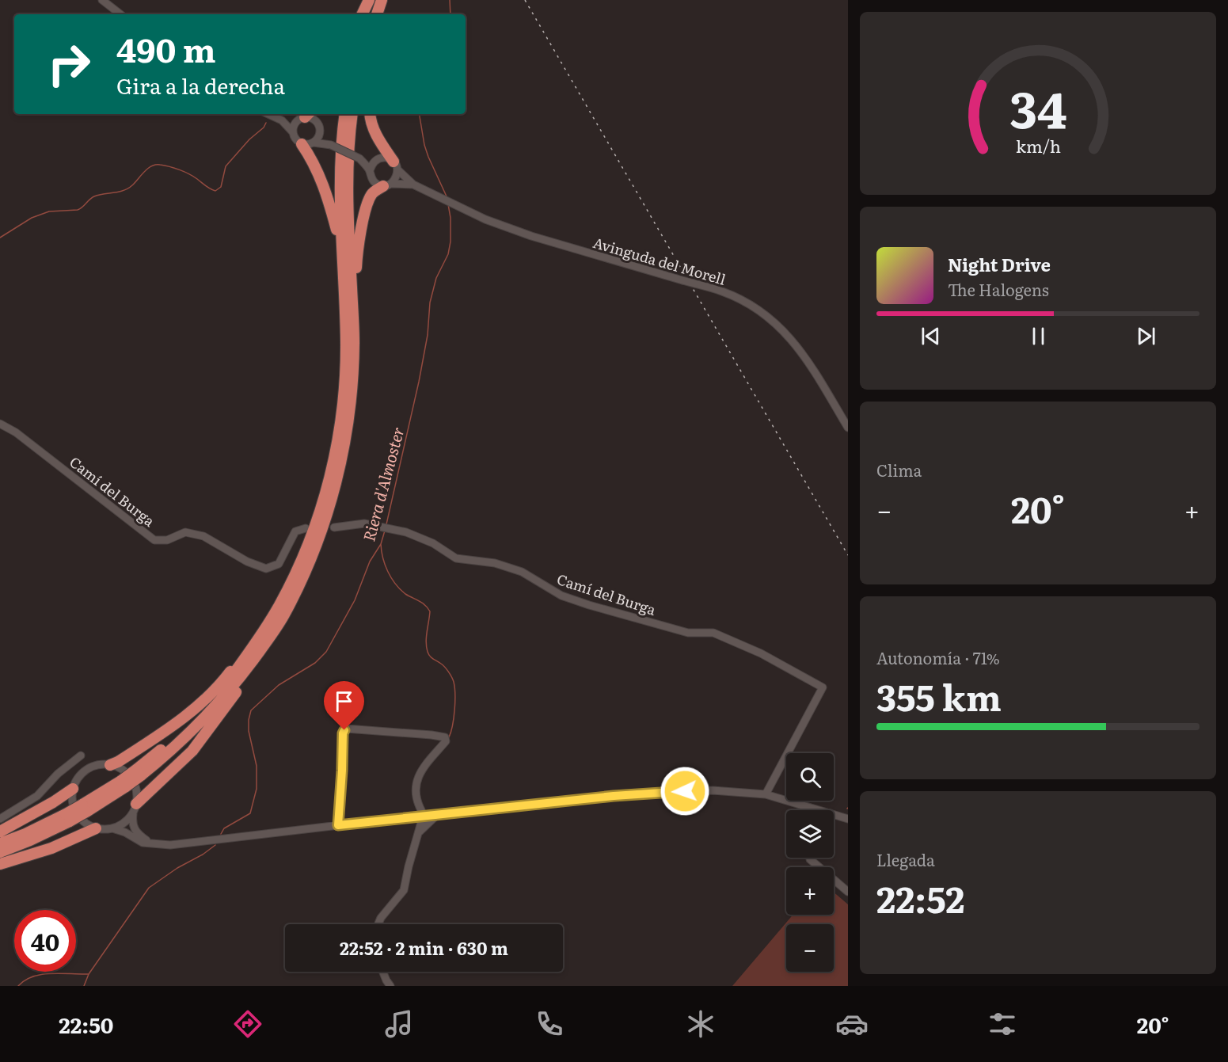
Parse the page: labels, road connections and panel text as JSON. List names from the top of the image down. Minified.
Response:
{"streets":{"street":["Avinguda del Morell","Camí del Burga"]},"water":["Riera d'Almoster"],"page":{"turn":["490 m","Gira a la derecha"],"song":["Night Drive","The Halogens"],"tile":["Clima",["Autonomía · 71%","355 km"],["Llegada","22:52"]],"heat":["−","20°","+"],"map_buttons":["+","−"],"limit":"40","trip":"22:52 · 2 min · 630 m","tabs":["22:50","20°"],"gauge":["34","km/h"]}}
